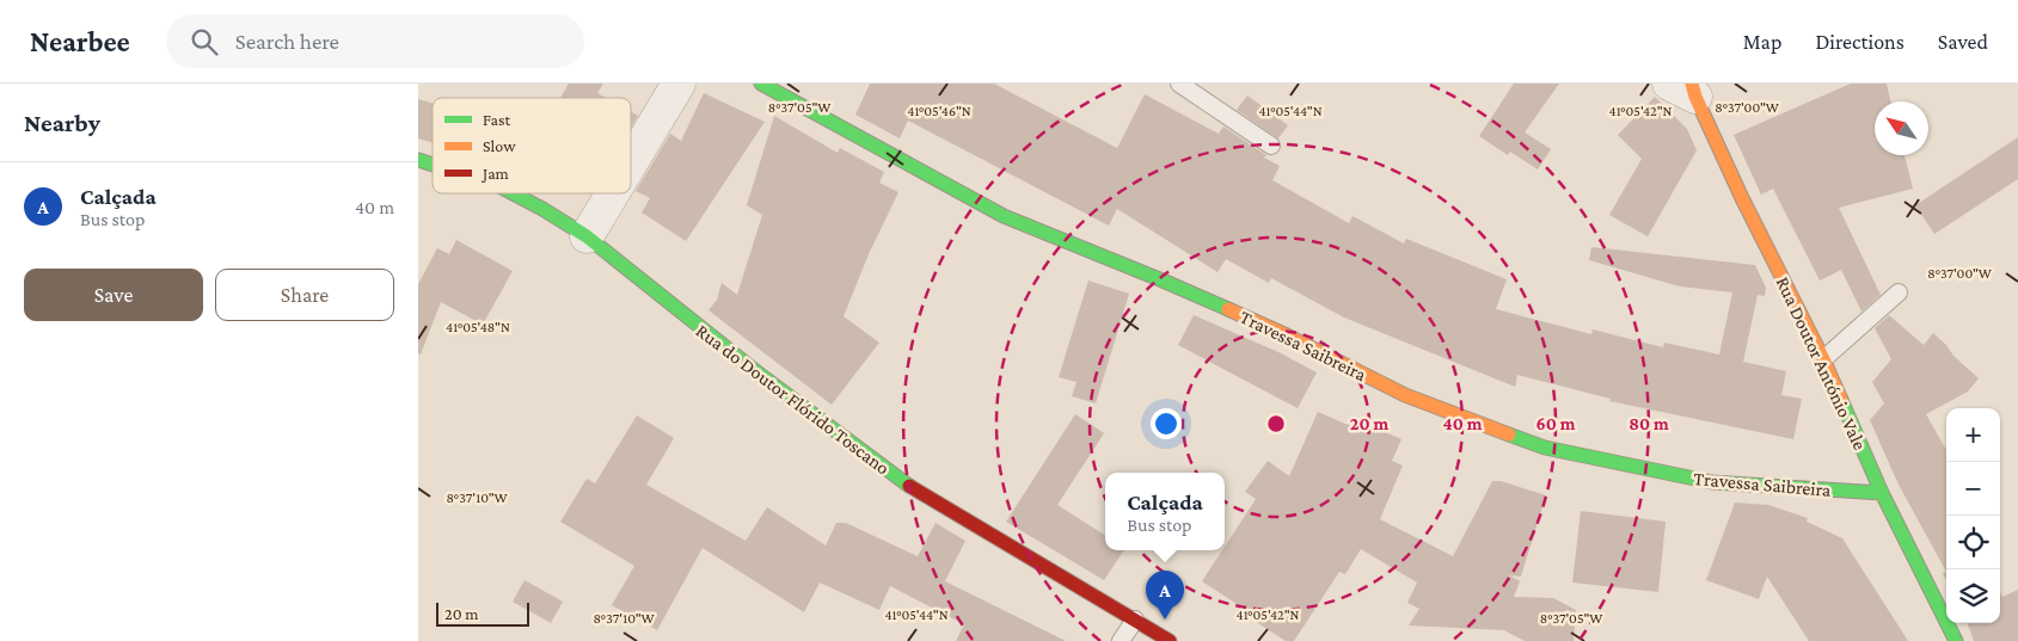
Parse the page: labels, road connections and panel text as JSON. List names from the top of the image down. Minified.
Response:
{"streets":{"street":["Travessa Saibreira","Rua Doutor António Vale","Rua do Doutor Flórido Toscano"]},"crossings":[["Travessa Saibreira","Rua Doutor António Vale"]],"legend":["Fast","Slow","Jam"],"scale_bar":"20 m","north":"top left","page":{"header":"Nearbee","search":"Search here","nav":["Map","Directions","Saved"],"heading":"Nearby","list":[{"mark":"A","name":"Calçada","note":"Bus stop","value":"40 m"}],"buttons":["Save","Share"],"map_buttons":["+","−"],"popup":["Calçada","Bus stop"],"pins":"A","scale":"20 m"},"coordinates":["8°37'05\"W","8°37'00\"W","41°05'46\"N","41°05'44\"N","41°05'42\"N","41°05'48\"N","8°37'10\"W"],"rings":["20 m","40 m","60 m","80 m"]}
